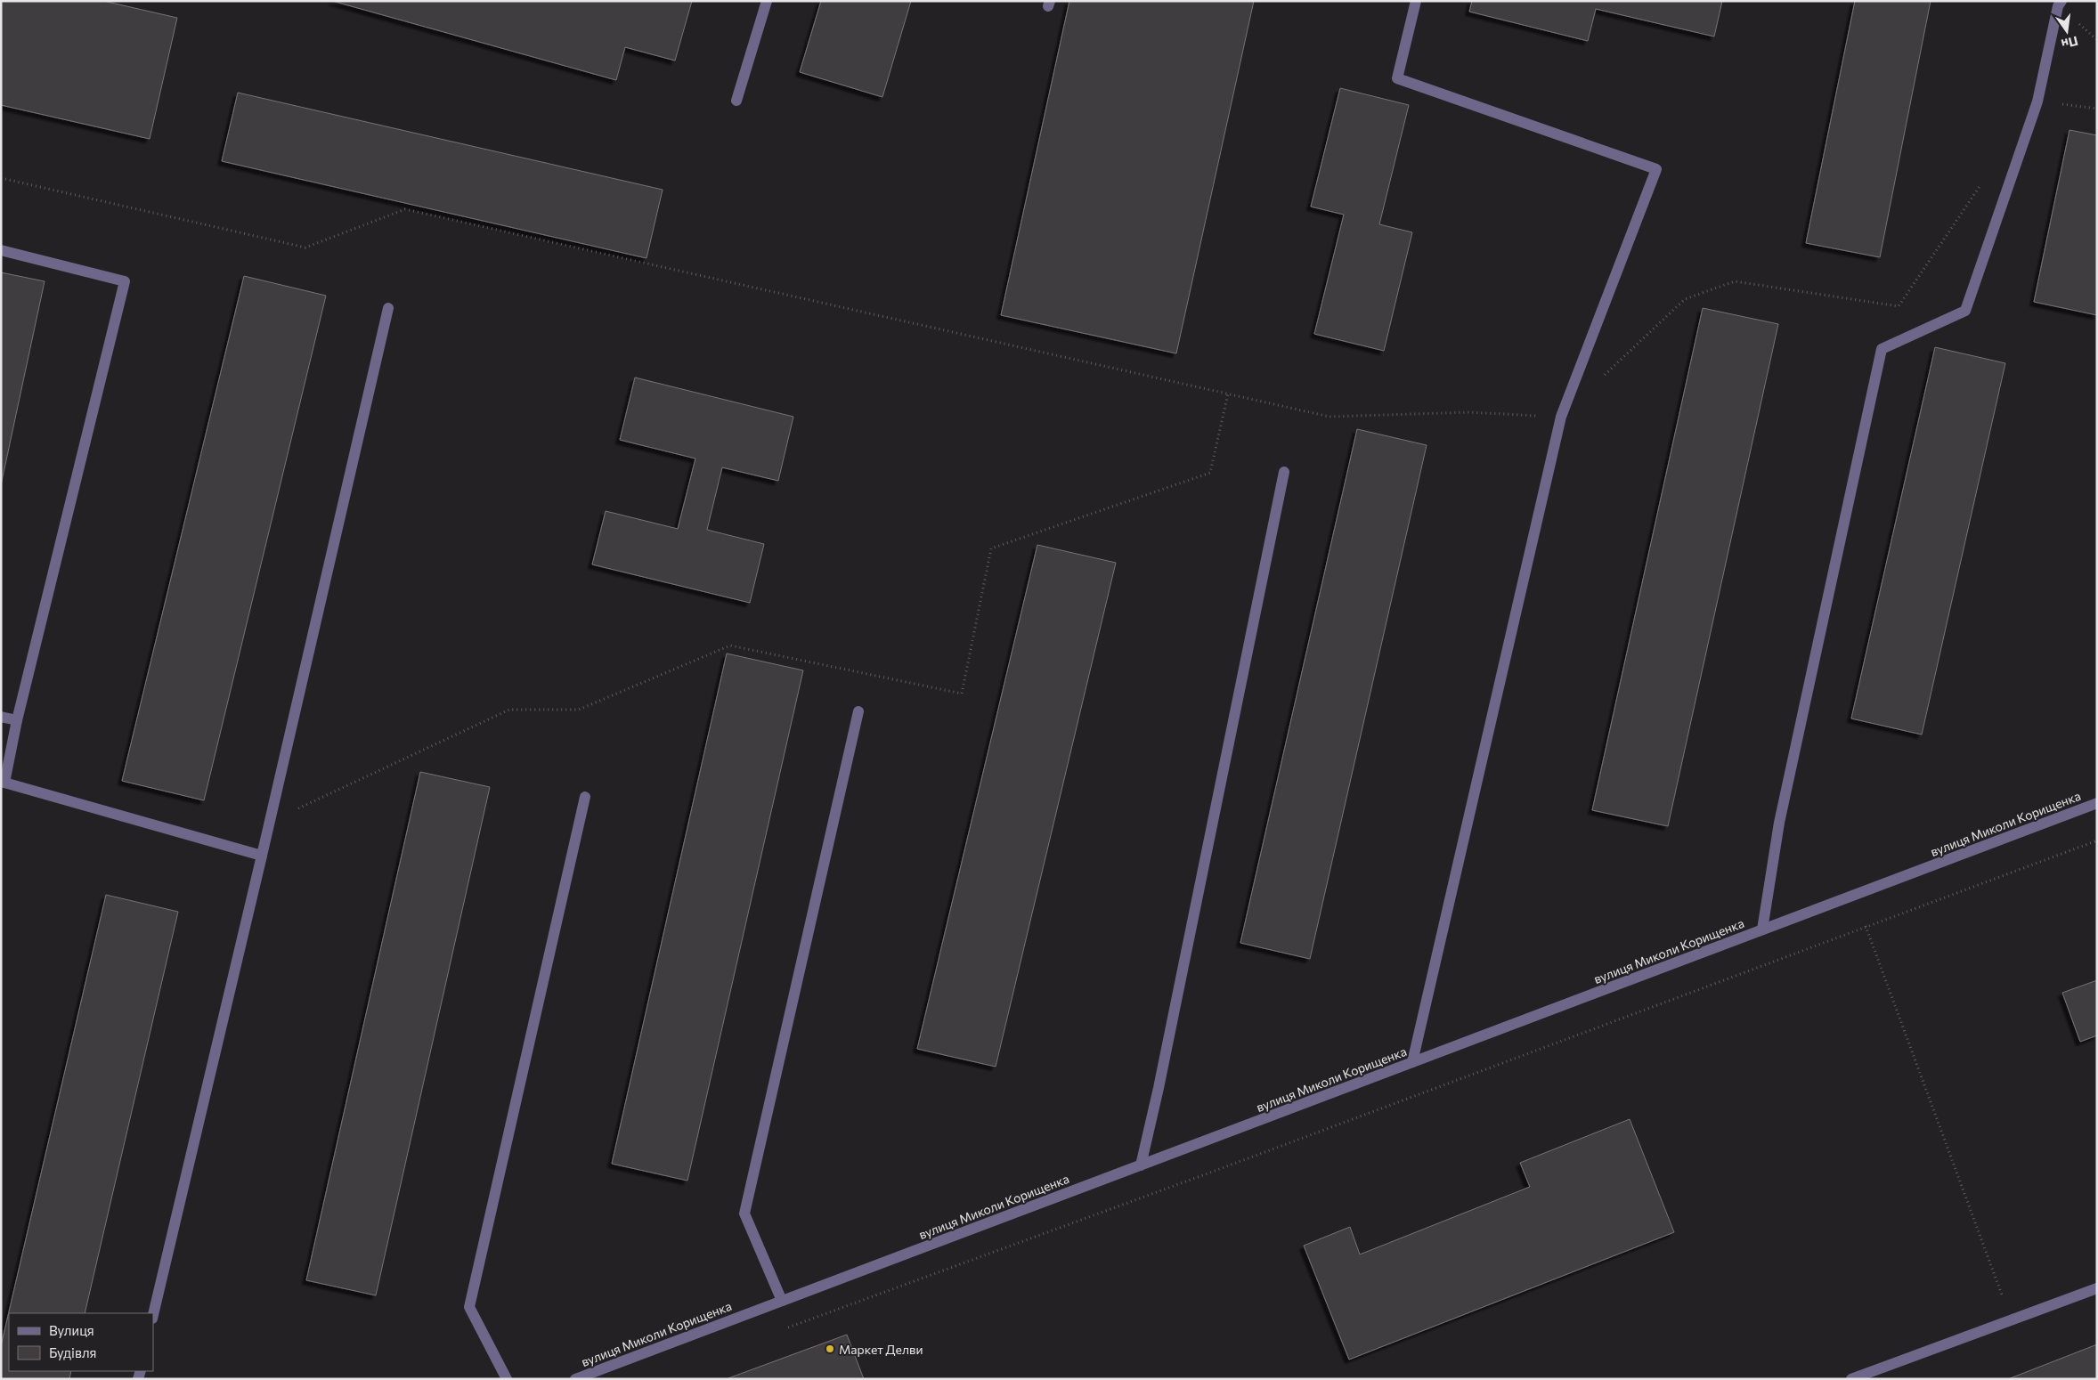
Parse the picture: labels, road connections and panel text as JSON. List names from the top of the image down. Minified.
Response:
{"streets":{"street":["вулиця Миколи Корищенка"]},"places":["Маркет Делви"],"legend":["Вулиця","Будівля"],"north":"bottom"}
